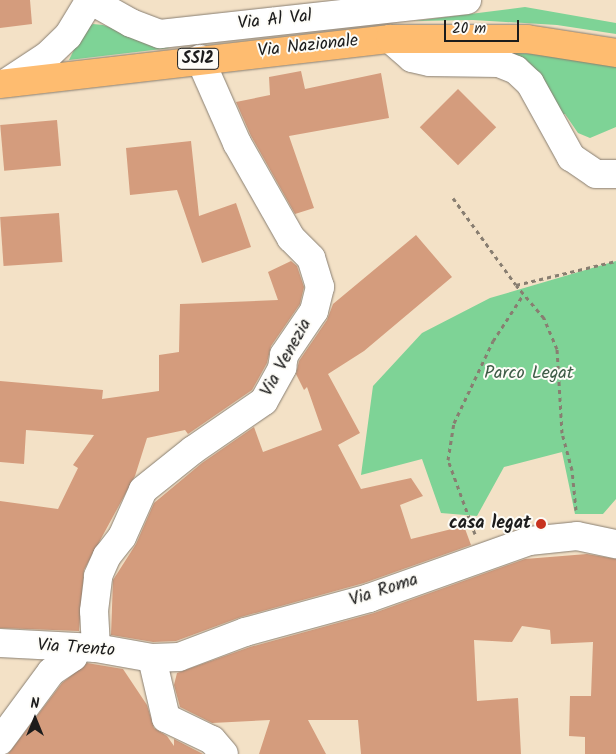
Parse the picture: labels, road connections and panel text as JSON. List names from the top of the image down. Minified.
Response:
{"streets":{"main road":["Via Nazionale","SS12"],"street":["Via Al Val","Via Venezia","Via Roma","Via Trento"]},"crossings":[["Via Nazionale","Via Venezia"],["Via Venezia","Via Trento"],["Via Roma","Via Trento"]],"parks":["Parco Legat"],"places":["casa legat"],"scale_bar":"20 m","north":"top"}
